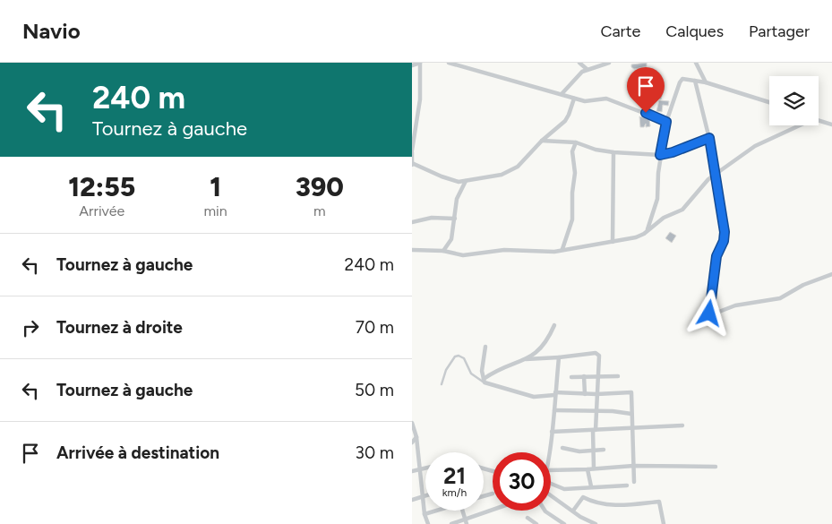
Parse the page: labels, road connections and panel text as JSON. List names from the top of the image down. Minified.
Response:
{"page":{"header":"Navio","nav":["Carte","Calques","Partager"],"turn":["240 m","Tournez à gauche"],"eta":["12:55","Arrivée","1","min","390","m"],"list":[{"name":"Tournez à gauche","value":"240 m"},{"name":"Tournez à droite","value":"70 m"},{"name":"Tournez à gauche","value":"50 m"},{"name":"Arrivée à destination","value":"30 m"}],"speed":"21 km/h","limit":"30"}}
